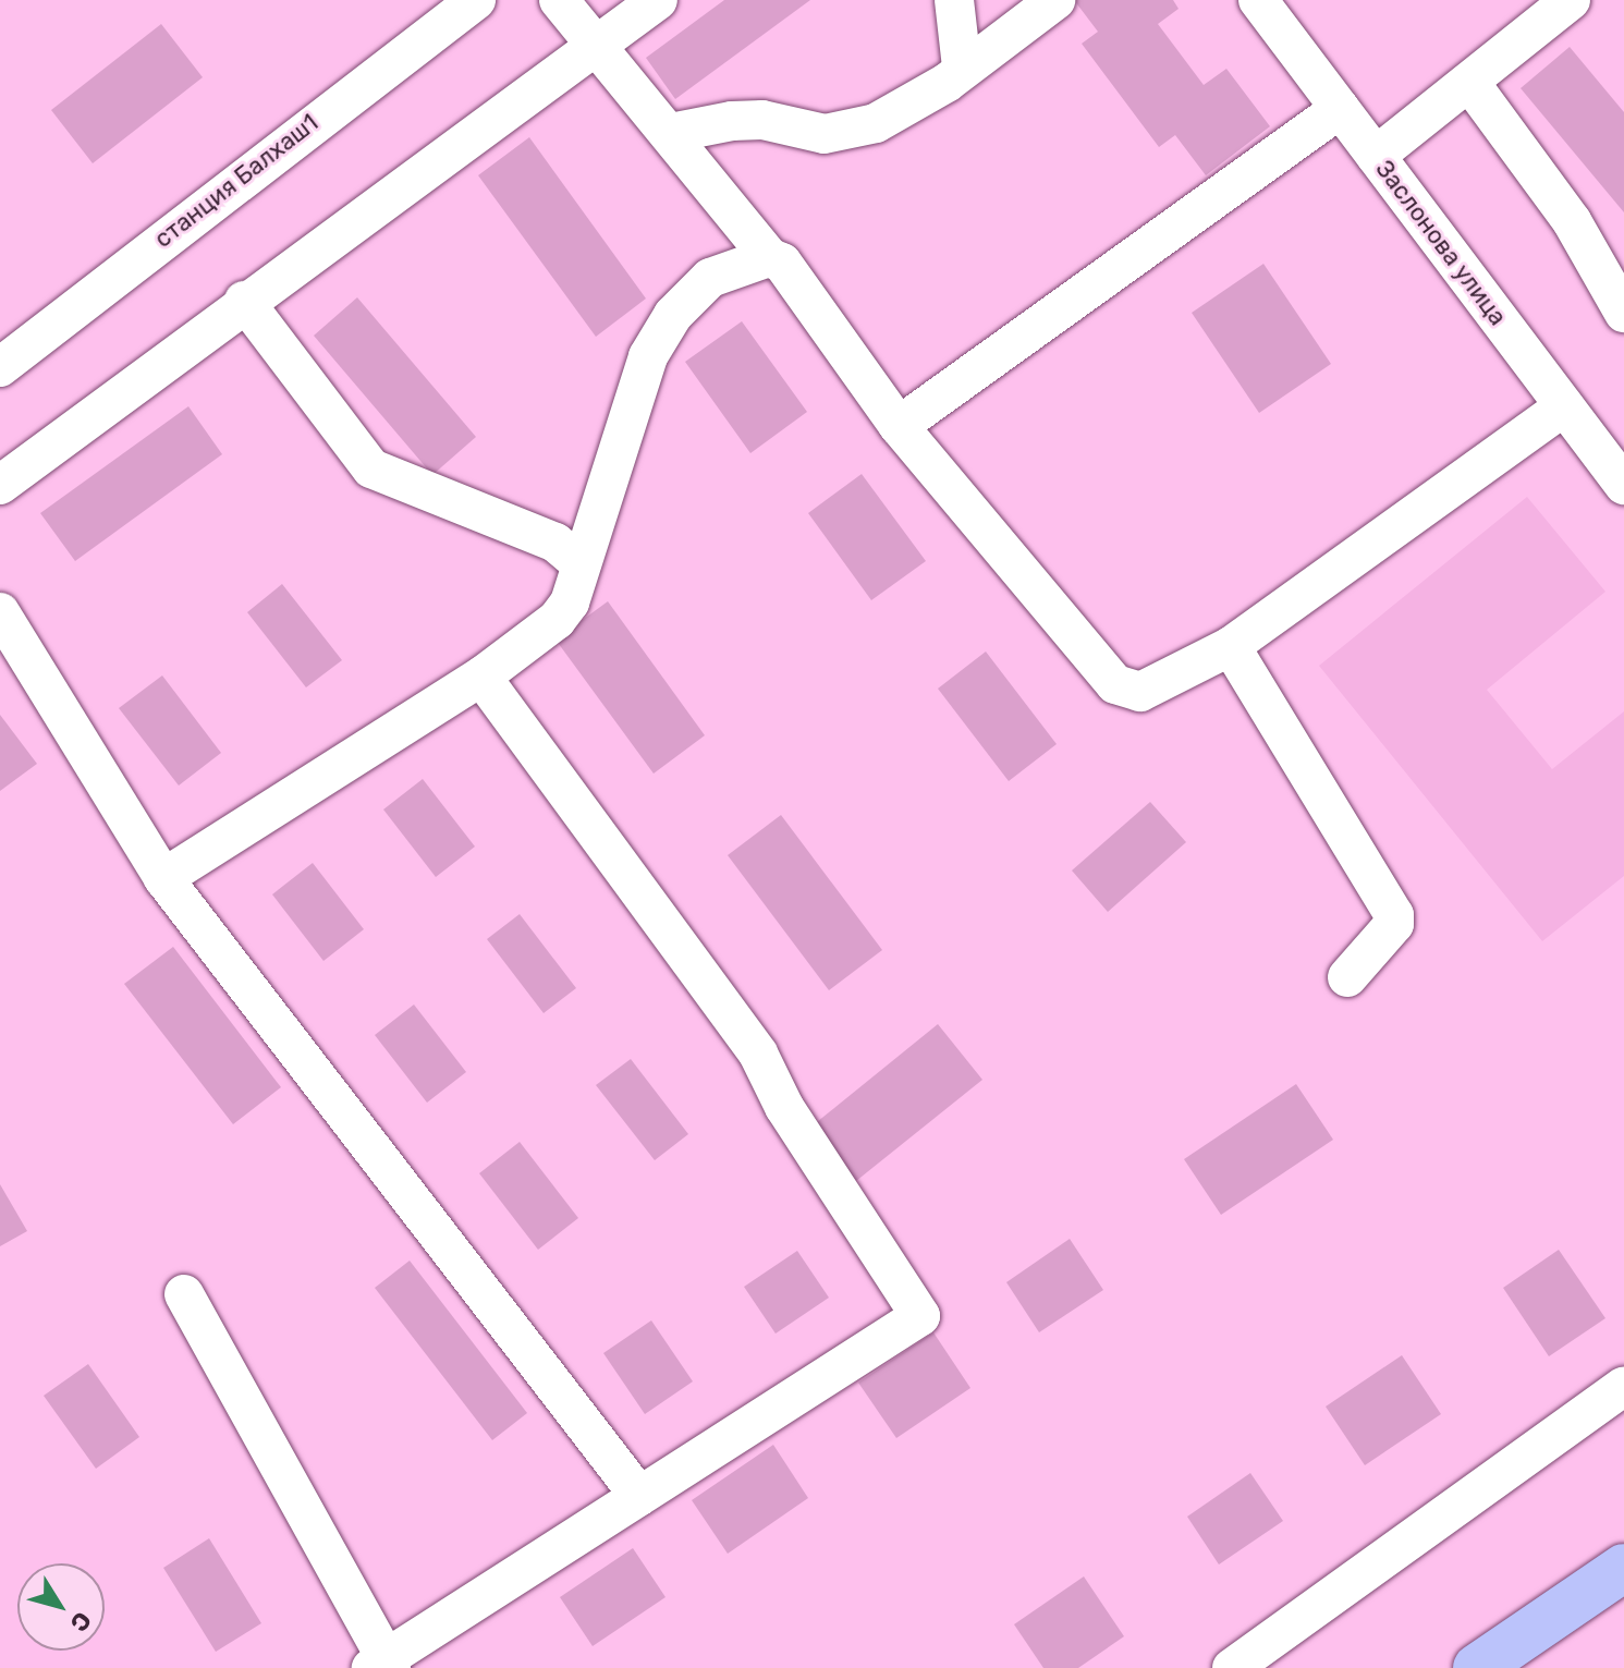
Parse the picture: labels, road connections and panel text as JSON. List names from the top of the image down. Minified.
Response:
{"streets":{"street":["станция Балхаш1","Заслонова улица"]},"north":"bottom right"}
